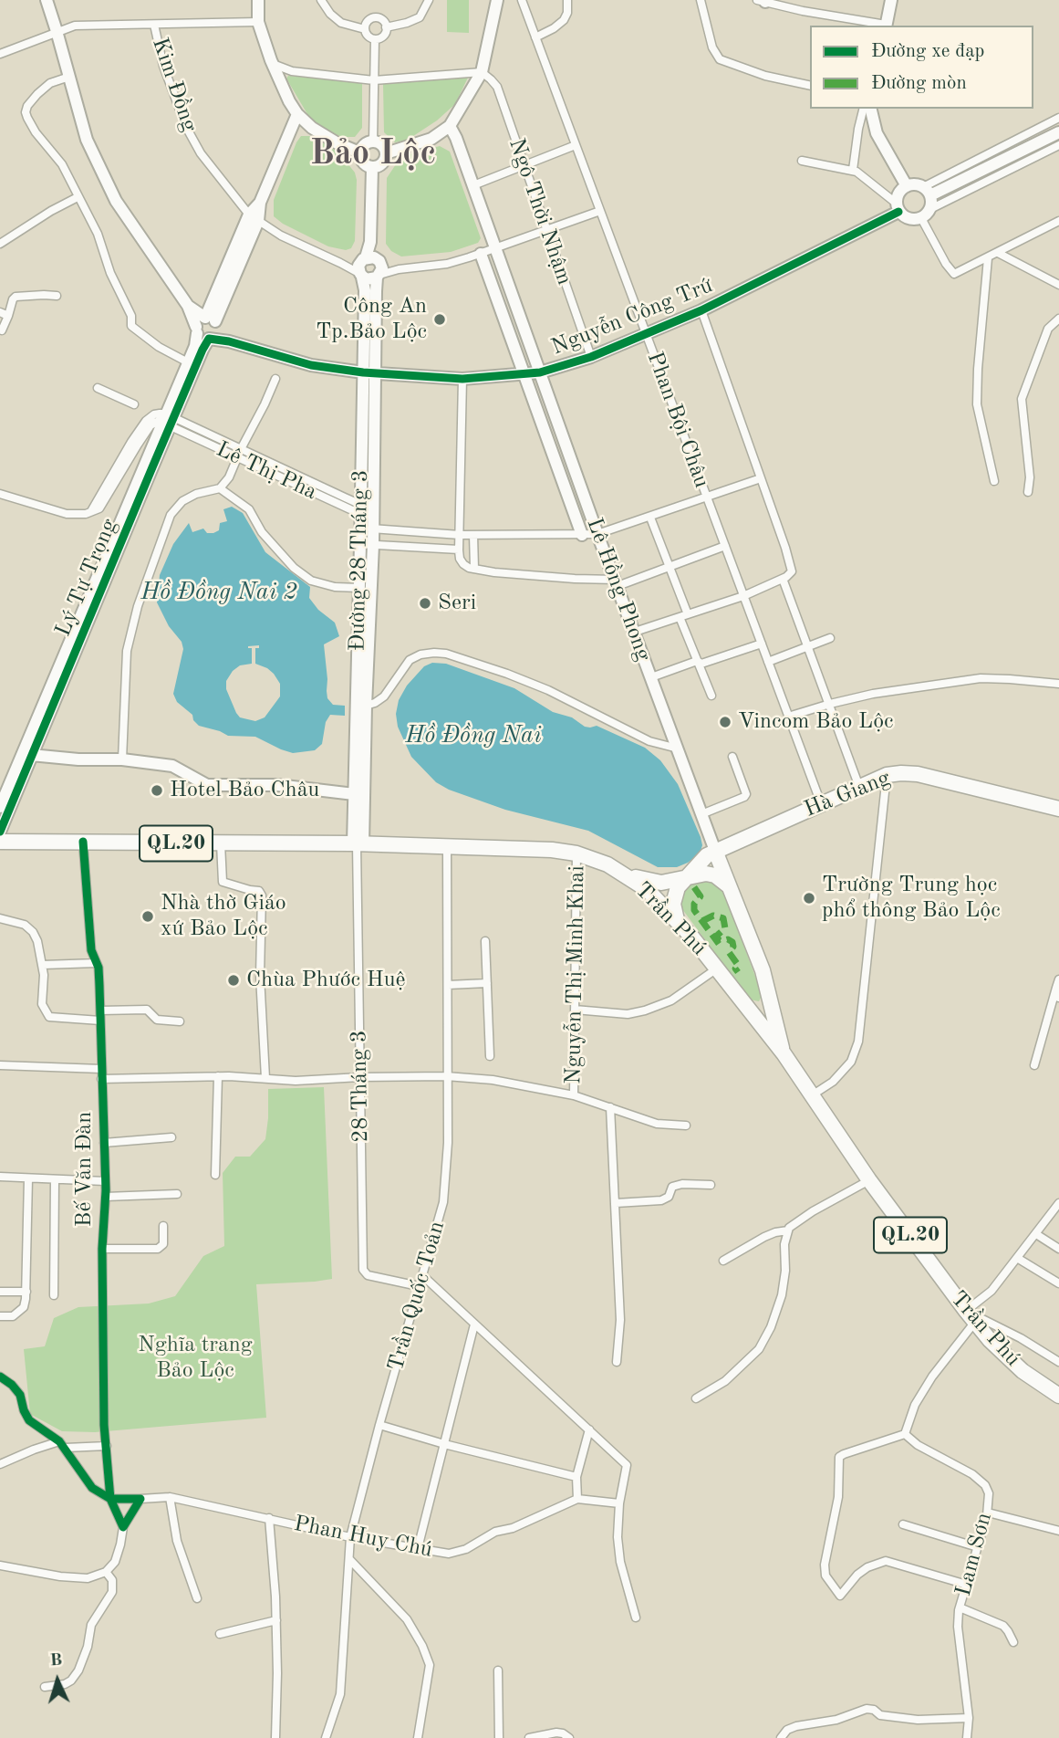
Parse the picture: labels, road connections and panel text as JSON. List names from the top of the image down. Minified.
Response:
{"streets":{"highway":["Lê Hồng Phong","Hà Giang","QL.20","Trần Phú"],"street":["Kim Đồng","Ngô Thời Nhậm","Nguyễn Công Trứ","Phan Bội Châu","Lê Thị Pha","Đường 28 Tháng 3","Lý Tự Trọng","Nguyễn Thị Minh Khai","28 Tháng 3","Bế Văn Đàn","Trần Quốc Toản","Phan Huy Chú","Lam Sơn"]},"crossings":[["Kim Đồng","Đường 28 Tháng 3"],["Ngô Thời Nhậm","Nguyễn Công Trứ"],["Nguyễn Công Trứ","Phan Bội Châu"],["Nguyễn Công Trứ","Đường 28 Tháng 3"],["Nguyễn Công Trứ","Lý Tự Trọng"],["Nguyễn Công Trứ","Lê Hồng Phong"],["Phan Bội Châu","Hà Giang"],["Lê Thị Pha","Đường 28 Tháng 3"],["Lê Thị Pha","Lý Tự Trọng"],["Đường 28 Tháng 3","Trần Phú"],["Đường 28 Tháng 3","28 Tháng 3"],["Lê Hồng Phong","Hà Giang"],["Lê Hồng Phong","QL.20"],["Lê Hồng Phong","Trần Phú"],["Hà Giang","QL.20"],["Hà Giang","Trần Phú"],["QL.20","Trần Phú"],["Trần Phú","Nguyễn Thị Minh Khai"],["Trần Phú","28 Tháng 3"],["Trần Phú","Bế Văn Đàn"],["Trần Phú","Trần Quốc Toản"],["Nguyễn Thị Minh Khai","28 Tháng 3"],["Nguyễn Thị Minh Khai","Bế Văn Đàn"],["Nguyễn Thị Minh Khai","Trần Quốc Toản"],["28 Tháng 3","Trần Quốc Toản"],["Bế Văn Đàn","Phan Huy Chú"],["Trần Quốc Toản","Phan Huy Chú"]],"districts":["Bảo Lộc"],"water":["Hồ Đồng Nai 2","Hồ Đồng Nai"],"parks":["Nghĩa trang Bảo Lộc"],"places":["Công An Tp.Bảo Lộc","Seri","Vincom Bảo Lộc","Hotel Bảo Châu","Trường Trung học phổ thông Bảo Lộc","Nhà thờ Giáo xứ Bảo Lộc","Chùa Phước Huệ"],"legend":["Đường xe đạp","Đường mòn"],"north":"top"}
